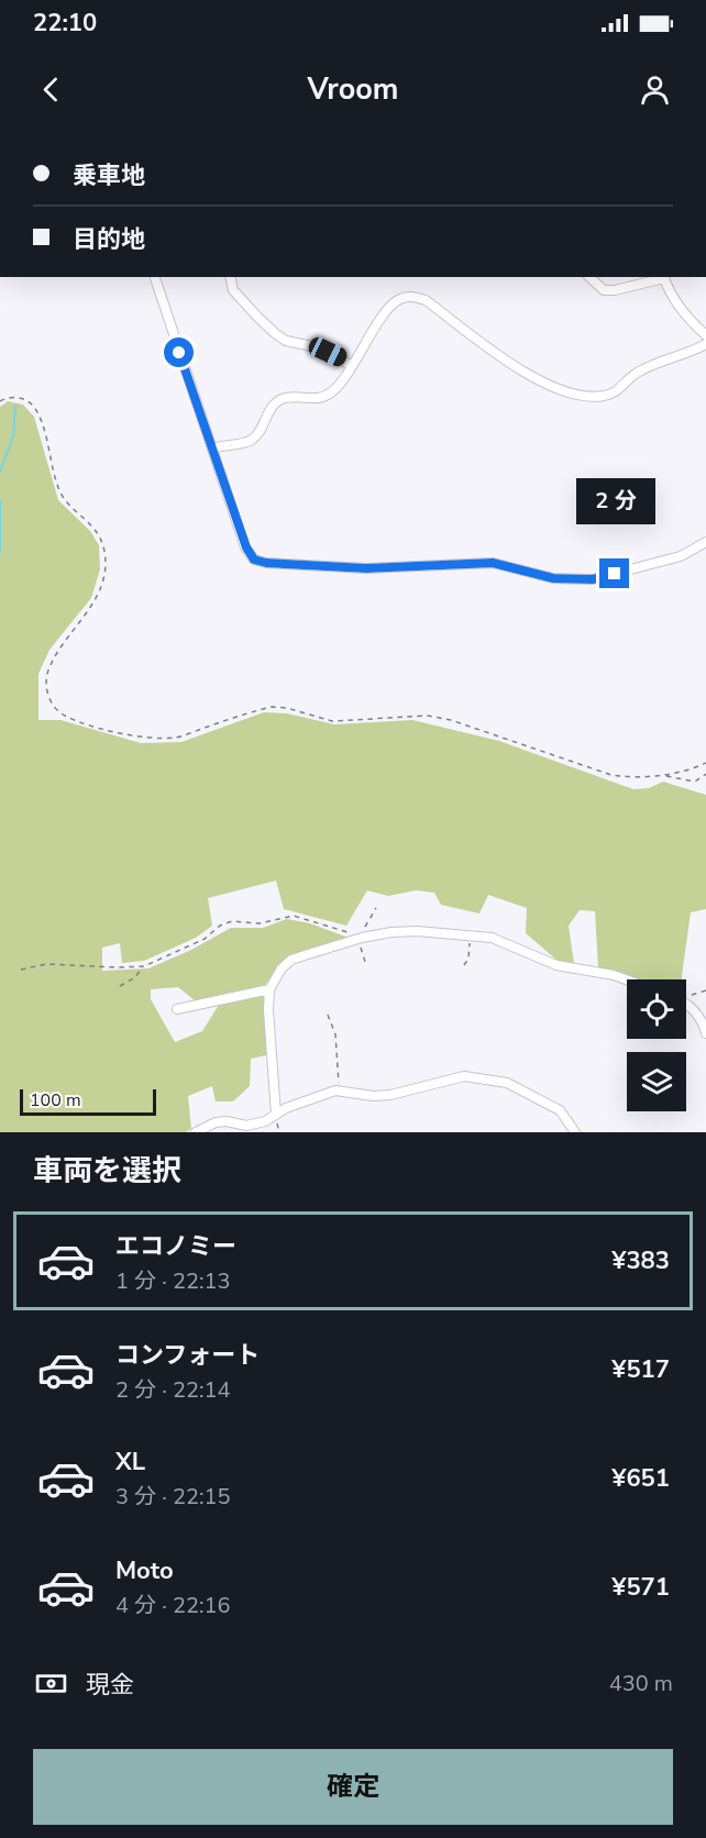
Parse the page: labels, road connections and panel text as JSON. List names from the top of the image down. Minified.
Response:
{"scale_bar":"100 m","page":{"status":"22:10","header":"Vroom","banner":["乗車地","目的地"],"bubble":"2 分","scale":"100 m","heading":"車両を選択","list":[{"name":"エコノミー","note":"1 分 · 22:13","value":"¥383"},{"name":"コンフォート","note":"2 分 · 22:14","value":"¥517"},{"name":"XL","note":"3 分 · 22:15","value":"¥651"},{"name":"Moto","note":"4 分 · 22:16","value":"¥571"}],"pay":["現金","430 m"],"buttons":"確定"}}
